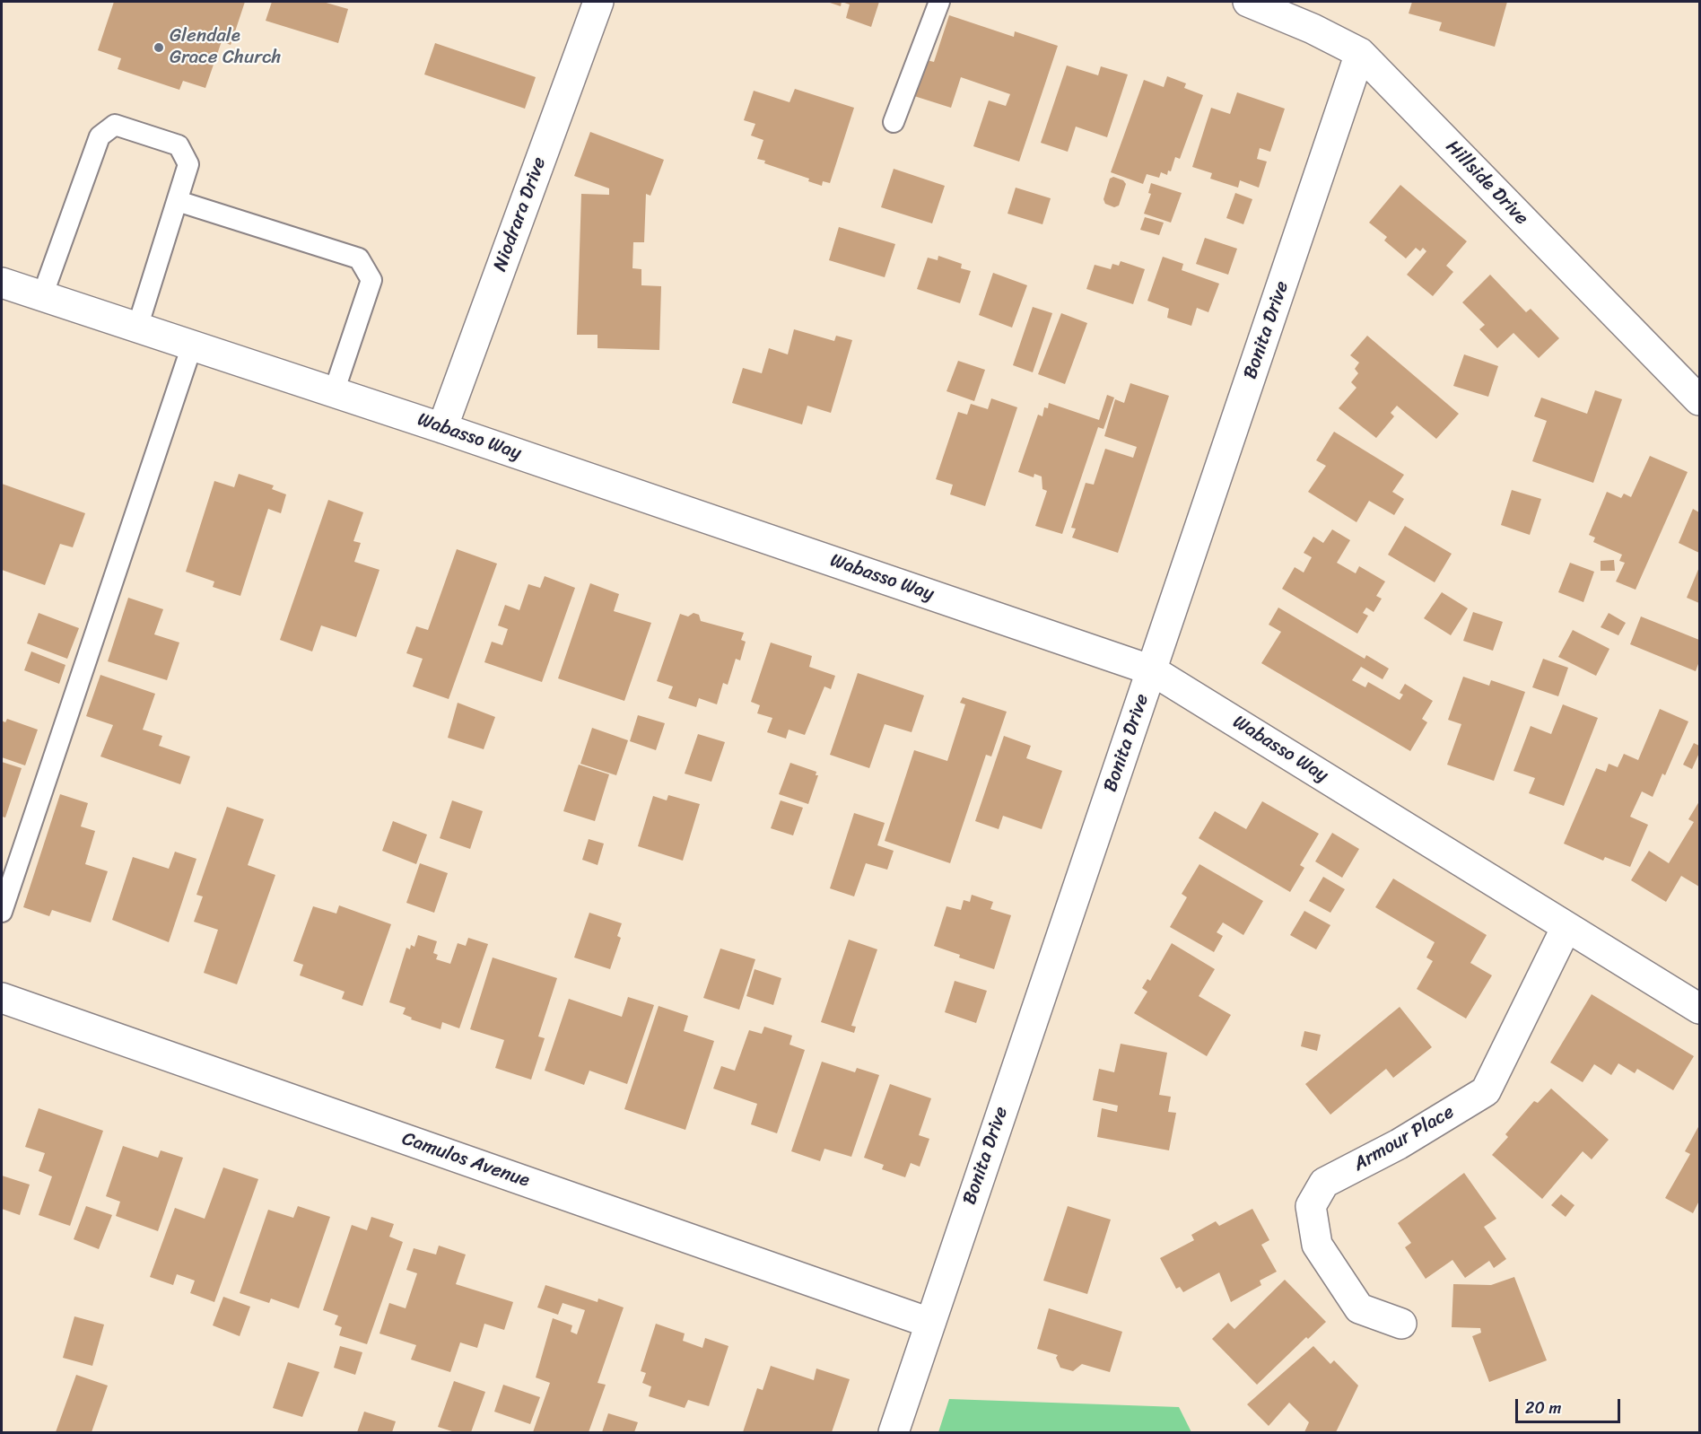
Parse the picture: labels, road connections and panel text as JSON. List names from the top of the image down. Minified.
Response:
{"streets":{"street":["Hillside Drive","Niodrara Drive","Bonita Drive","Wabasso Way","Armour Place","Camulos Avenue"]},"crossings":[["Hillside Drive","Bonita Drive"],["Niodrara Drive","Wabasso Way"],["Bonita Drive","Wabasso Way"],["Bonita Drive","Camulos Avenue"],["Wabasso Way","Armour Place"]],"places":["Glendale Grace Church"],"scale_bar":"20 m"}
